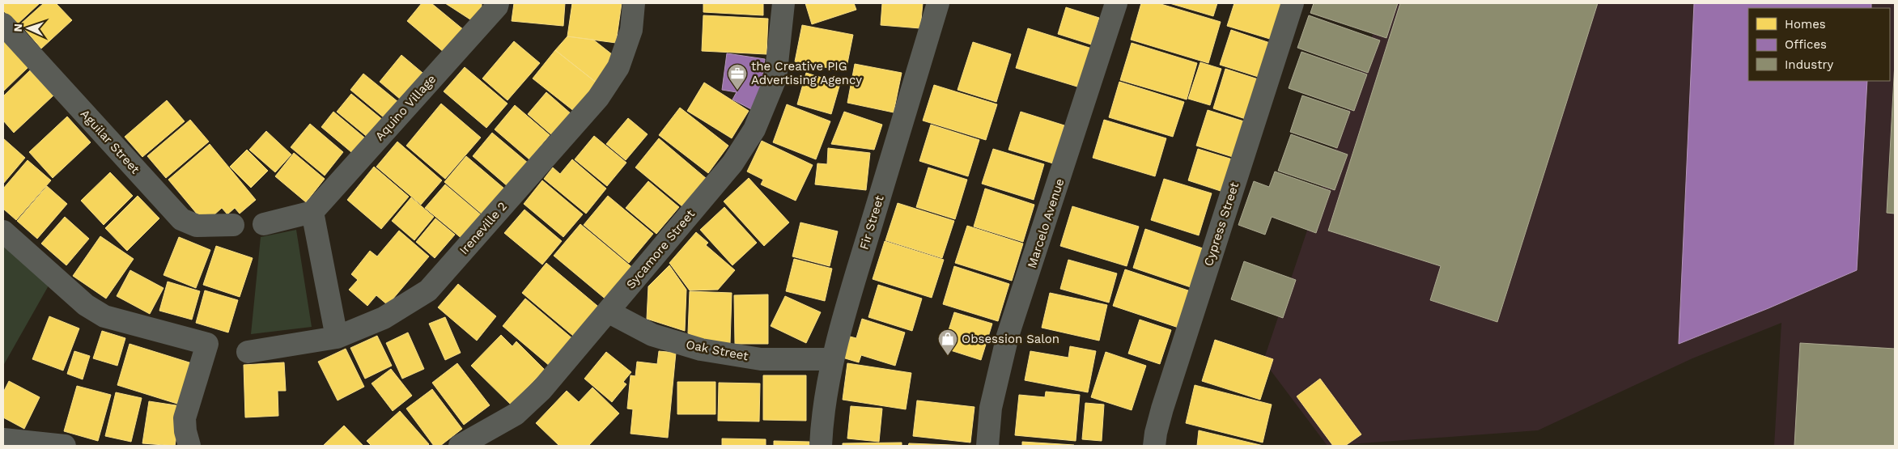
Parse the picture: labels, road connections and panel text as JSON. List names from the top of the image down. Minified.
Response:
{"streets":{"street":["Aquino Village","Aguilar Street","Fir Street","Marcelo Avenue","Cypress Street","Ireneville 2","Sycamore Street","Oak Street"]},"crossings":[["Fir Street","Oak Street"],["Sycamore Street","Oak Street"]],"places":{"office":["the Creative PIG Advertising Agency"],"shop":["Obsession Salon"]},"legend":["Homes","Offices","Industry"],"north":"left"}
